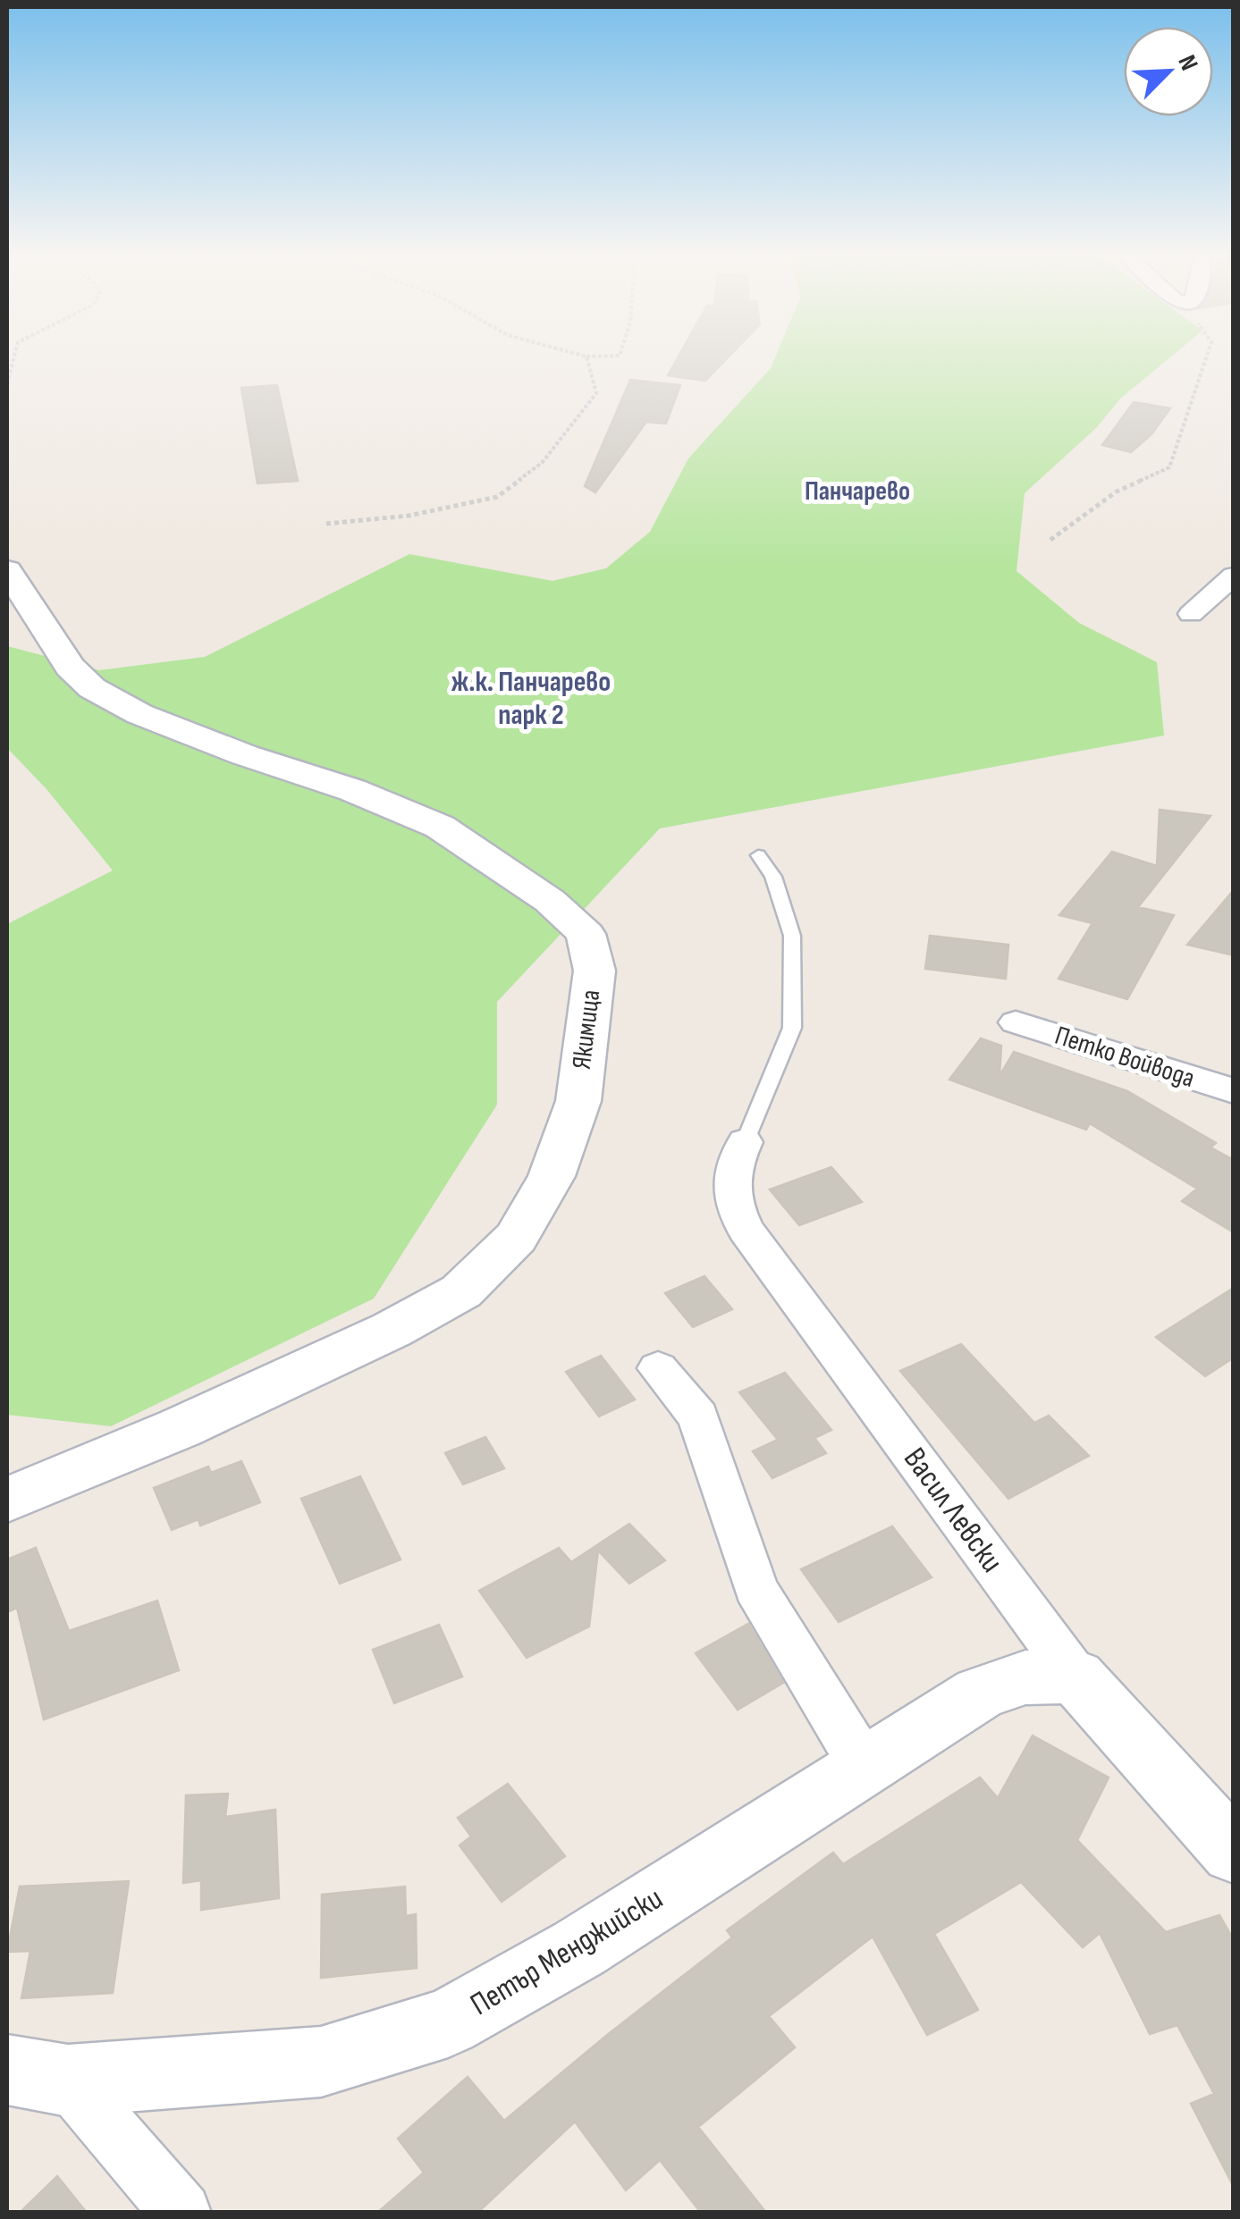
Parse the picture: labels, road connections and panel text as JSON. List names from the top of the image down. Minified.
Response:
{"streets":{"street":["Якимица","Петко Войвода","Васил Левски","Петър Менджийски"]},"crossings":[["Васил Левски","Петър Менджийски"]],"districts":["Панчарево","ж.к. Панчарево парк 2"],"north":"top right"}
